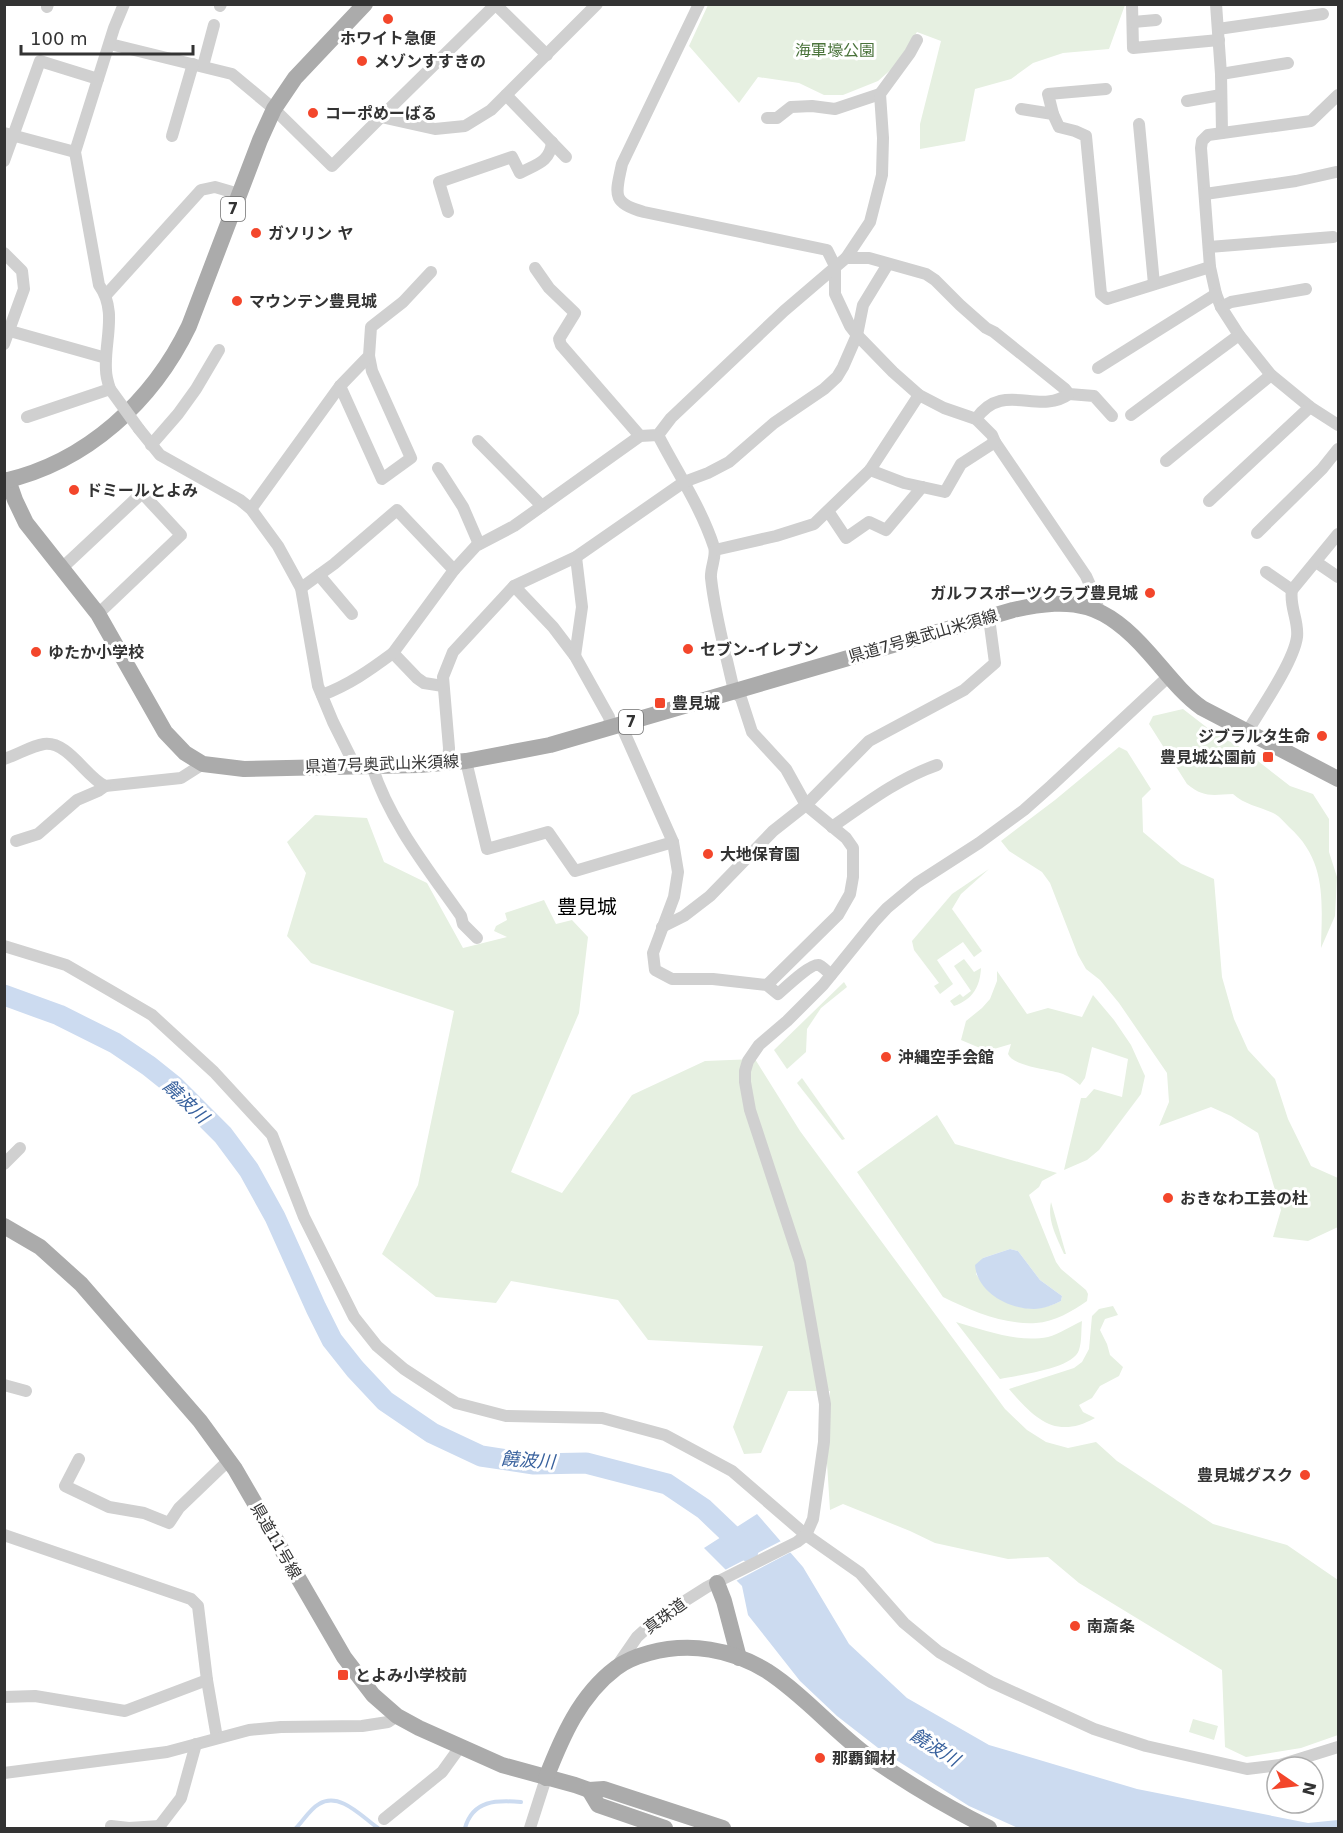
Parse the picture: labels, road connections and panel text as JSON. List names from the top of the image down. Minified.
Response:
{"streets":{"main road":["7","県道7号奥武山米須線","県道11号線"],"street":["真珠道"]},"crossings":[["7","県道7号奥武山米須線"]],"districts":["豊見城"],"water":["饒波川"],"parks":["海軍壕公園"],"places":{"other":["ホワイト急便","メゾンすすきの","コーポめーばる","ガソリン ヤ","マウンテン豊見城","ドミールとよみ","ガルフスポーツクラブ豊見城","セブン-イレブン","ゆたか小学校","ジブラルタ生命","大地保育園","沖縄空手会館","おきなわ工芸の杜","豊見城グスク","南斎条","那覇鋼材"],"transit":["豊見城","豊見城公園前","とよみ小学校前"]},"scale_bar":"100 m","north":"right"}
